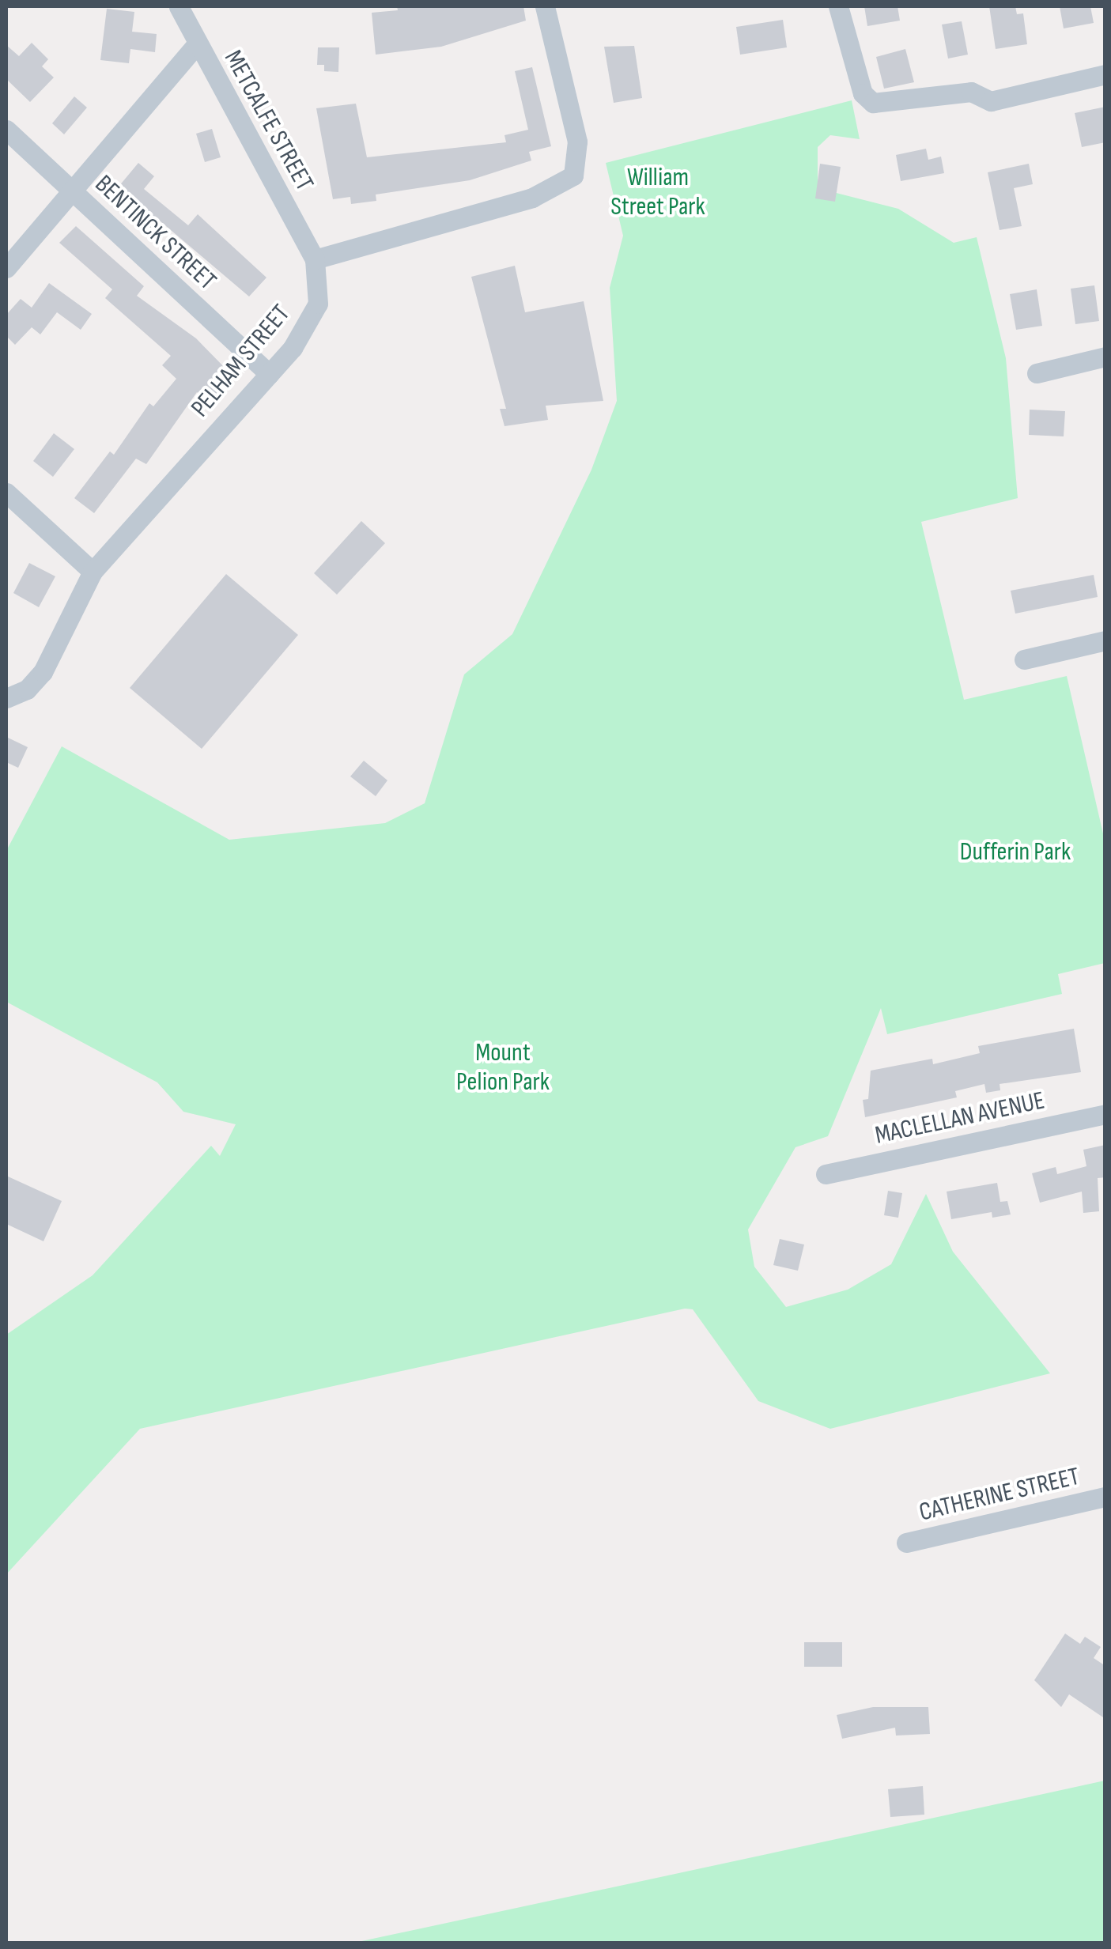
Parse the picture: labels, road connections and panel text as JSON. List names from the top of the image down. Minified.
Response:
{"streets":{"street":["METCALFE STREET","BENTINCK STREET","PELHAM STREET","MACLELLAN AVENUE","CATHERINE STREET"]},"crossings":[["METCALFE STREET","PELHAM STREET"],["BENTINCK STREET","PELHAM STREET"]],"parks":["William Street Park","Dufferin Park","Mount Pelion Park"]}
